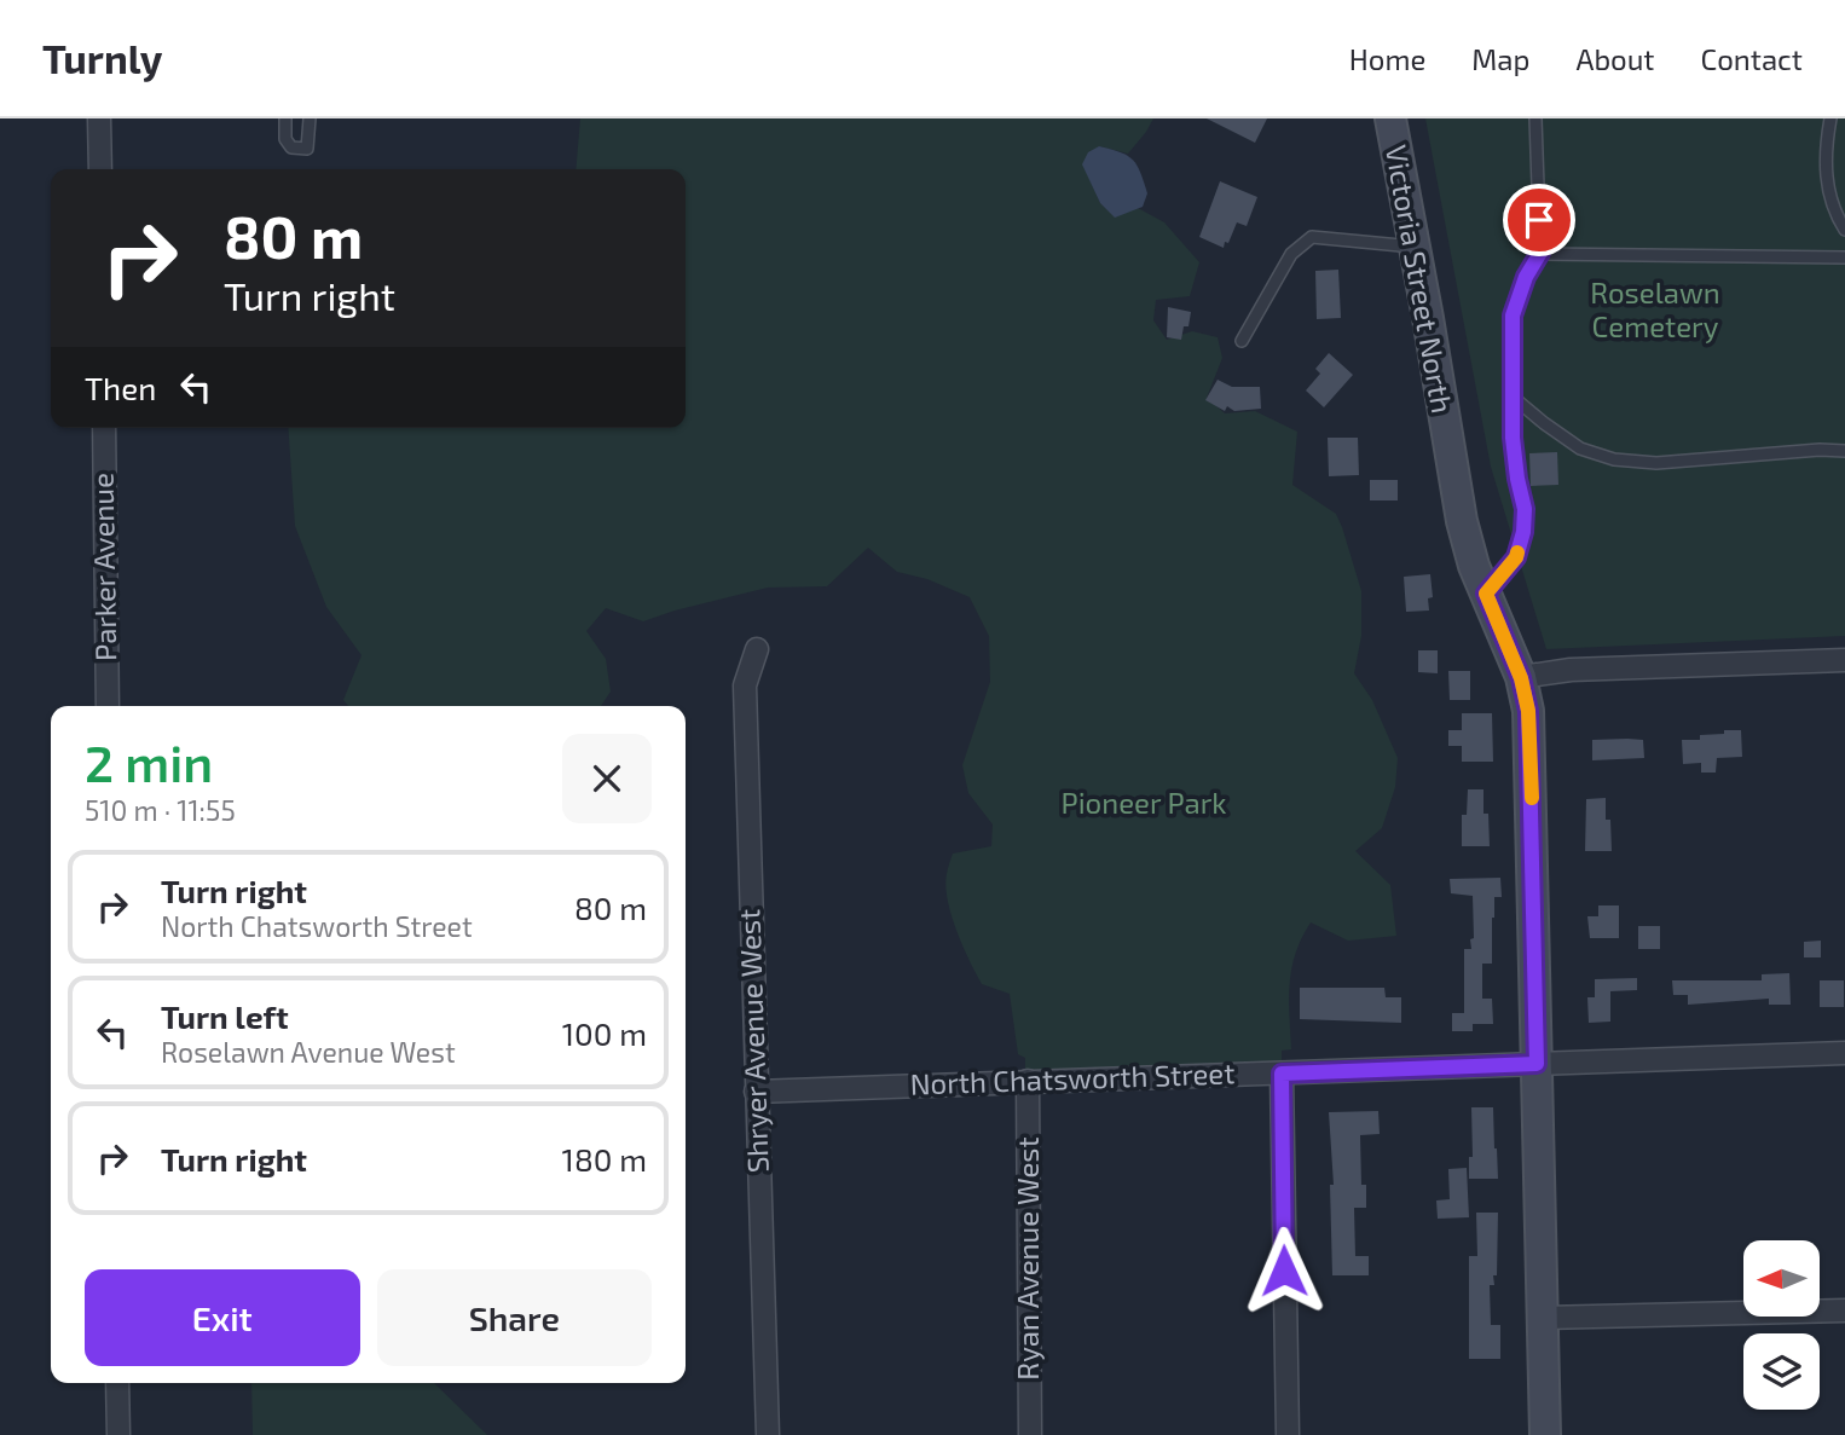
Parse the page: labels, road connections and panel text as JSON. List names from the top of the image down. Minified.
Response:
{"streets":{"street":["Victoria Street North","Parker Avenue","Shryer Avenue West","North Chatsworth Street","Ryan Avenue West"]},"crossings":[["Victoria Street North","North Chatsworth Street"],["Shryer Avenue West","North Chatsworth Street"],["North Chatsworth Street","Ryan Avenue West"]],"parks":["Roselawn Cemetery","Pioneer Park"],"north":"left","page":{"header":"Turnly","nav":["Home","Map","About","Contact"],"turn":["80 m","Turn right"],"then":"Then","heading":["2 min","510 m · 11:55"],"list":[{"name":"Turn right","note":"North Chatsworth Street","value":"80 m"},{"name":"Turn left","note":"Roselawn Avenue West","value":"100 m"},{"name":"Turn right","value":"180 m"}],"buttons":["Exit","Share"]}}
